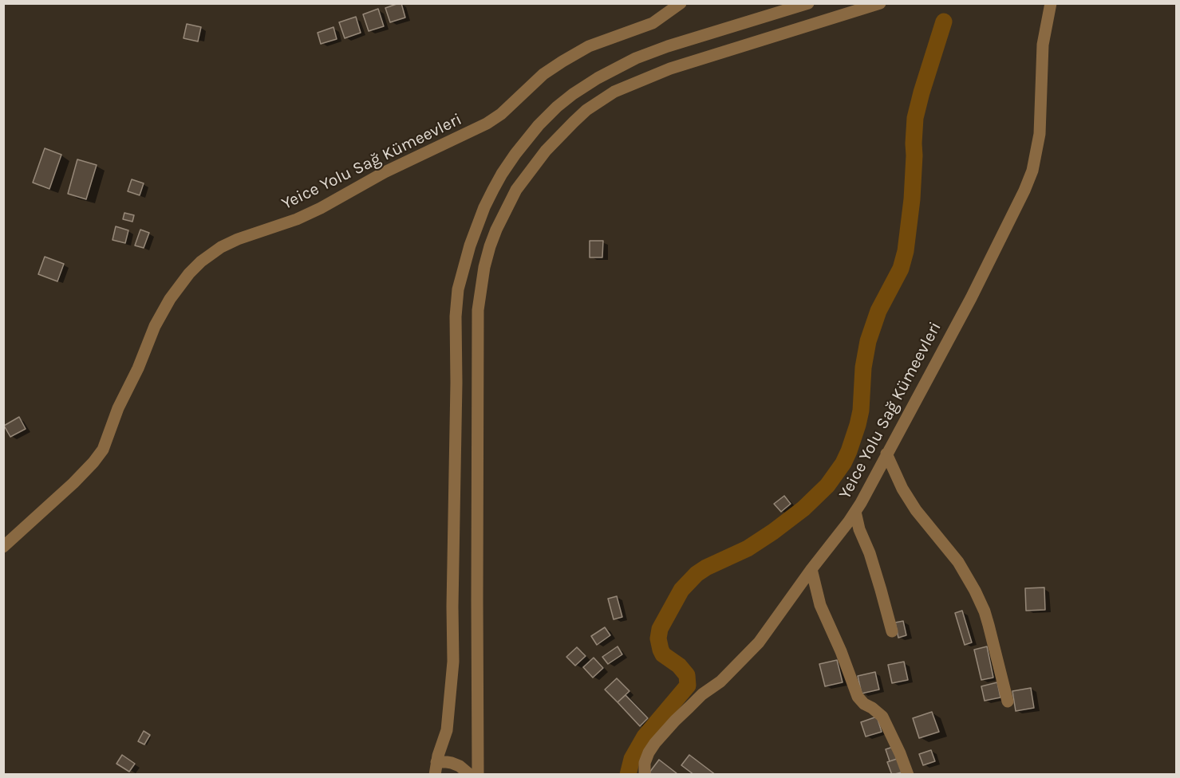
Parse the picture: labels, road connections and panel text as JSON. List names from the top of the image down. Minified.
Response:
{"streets":{"street":["Yeice Yolu Sağ Kümeevleri"]}}
